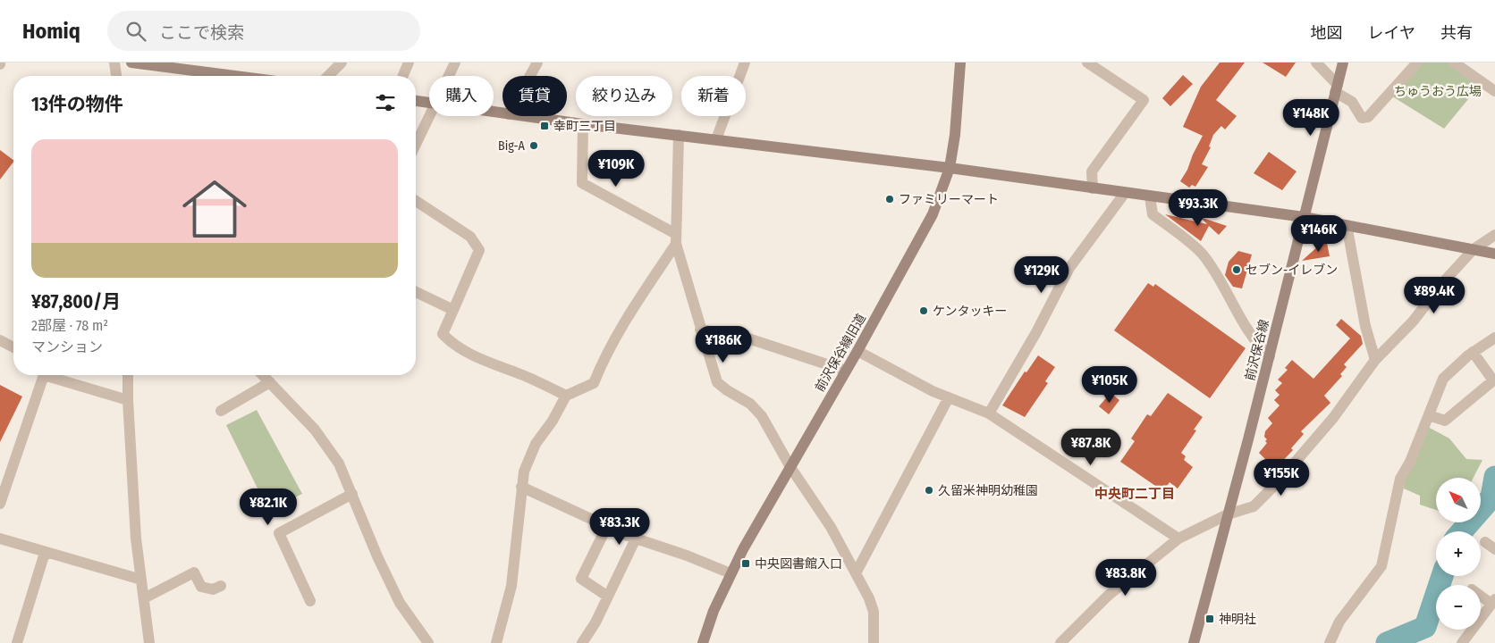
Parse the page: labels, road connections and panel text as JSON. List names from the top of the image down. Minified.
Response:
{"streets":{"street":["前沢保谷線","前沢保谷線旧道"]},"districts":["中央町二丁目"],"parks":["ちゅうおう広場"],"places":{"transit":["幸町三丁目","中央図書館入口","神明社"],"other":["Big-A","ファミリーマート","セブン-イレブン","ケンタッキー","久留米神明幼稚園"]},"north":"top left","page":{"header":"Homiq","search":"ここで検索","nav":["地図","レイヤ","共有"],"chip":["購入","賃貸","絞り込み","新着"],"heading":"13件の物件","price":["¥148K","¥109K","¥93.3K","¥146K","¥129K","¥89.4K","¥186K","¥105K","¥87.8K","¥155K","¥82.1K","¥83.3K","¥83.8K"],"list":[{"name":"¥87,800/月","note":"2部屋 · 78 m² · マンション"}],"map_buttons":["+","−"]}}
